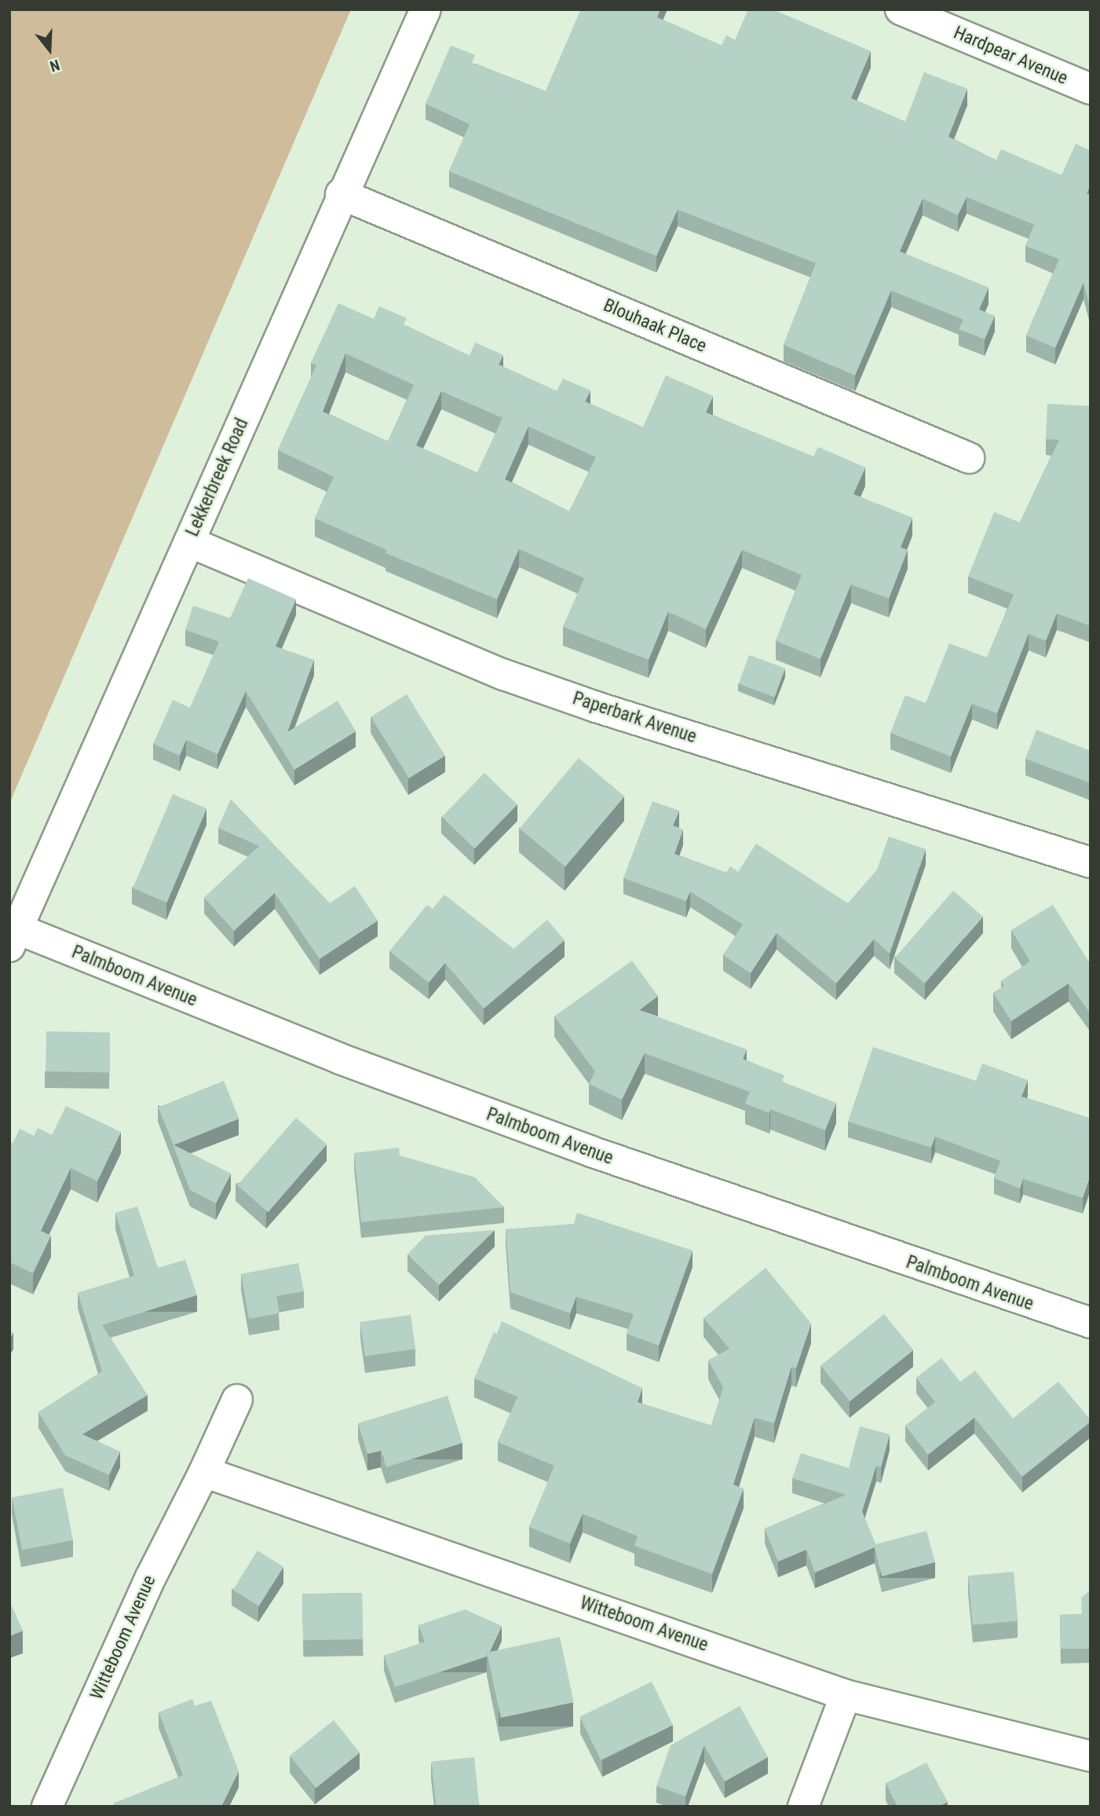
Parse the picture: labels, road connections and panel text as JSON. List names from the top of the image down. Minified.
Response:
{"streets":{"street":["Hardpear Avenue","Blouhaak Place","Lekkerbreek Road","Paperbark Avenue","Palmboom Avenue","Witteboom Avenue"]},"crossings":[["Blouhaak Place","Lekkerbreek Road"],["Lekkerbreek Road","Paperbark Avenue"],["Lekkerbreek Road","Palmboom Avenue"]],"north":"bottom"}
